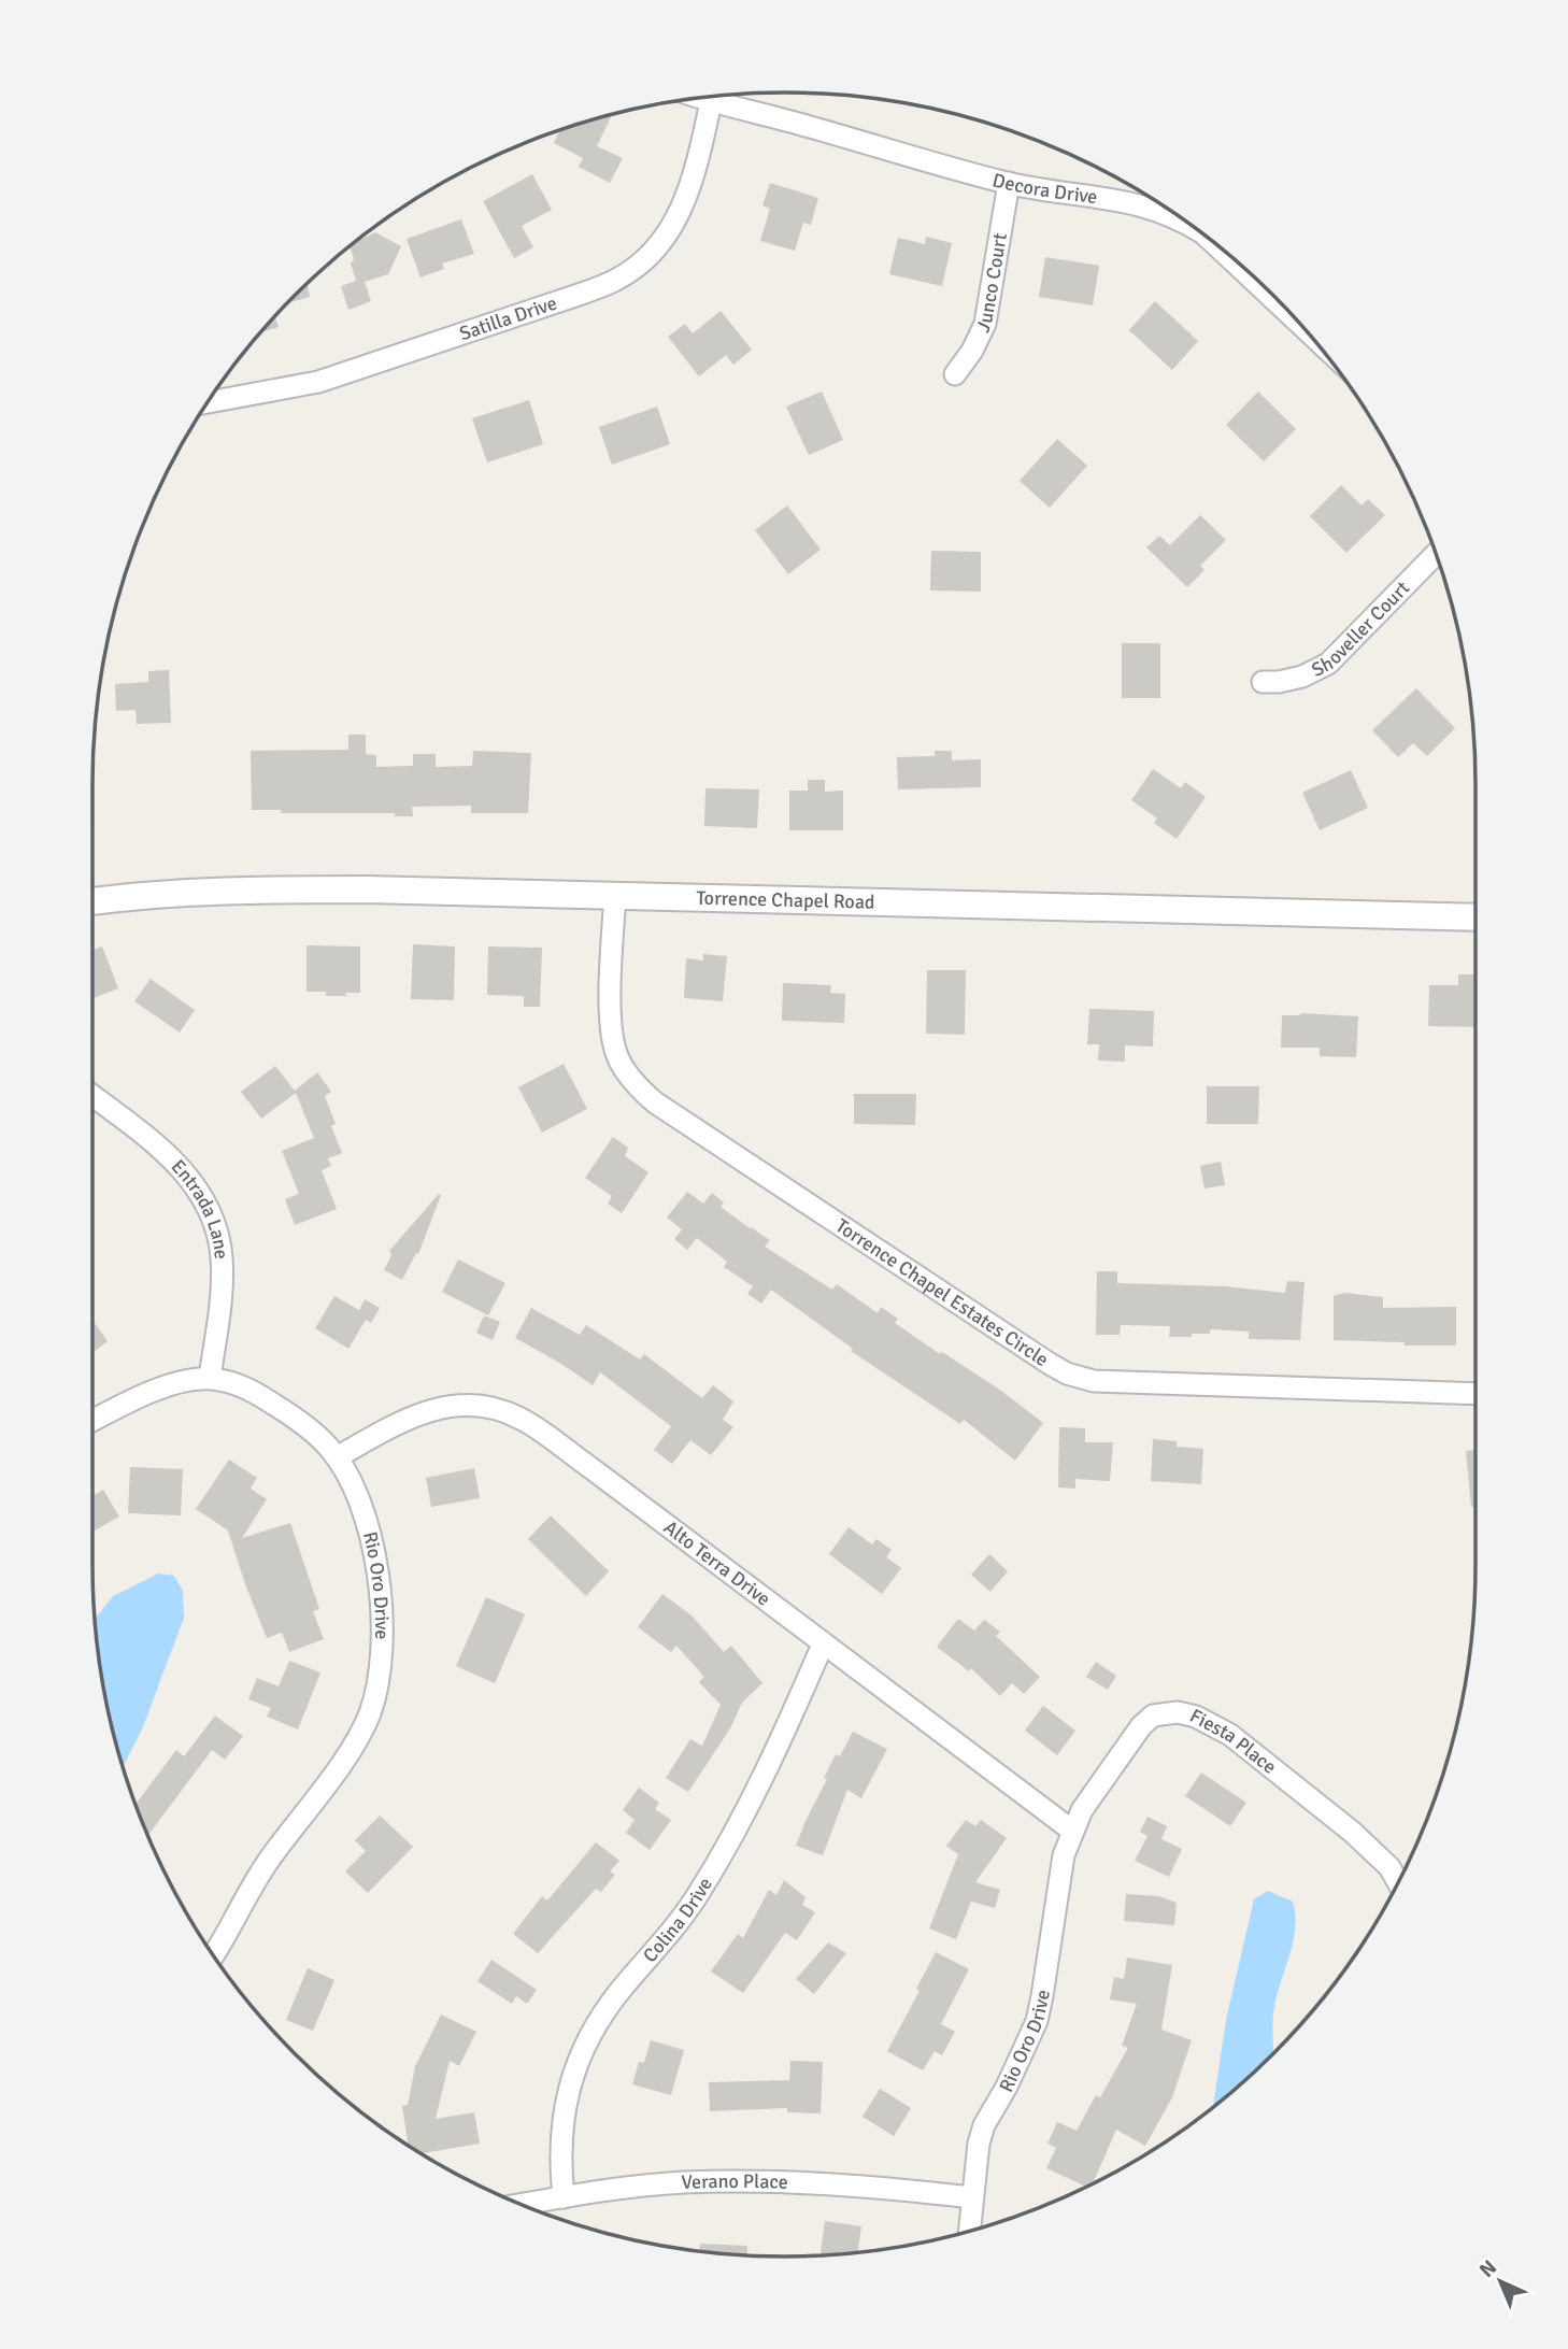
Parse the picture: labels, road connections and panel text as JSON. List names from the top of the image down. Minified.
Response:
{"streets":{"street":["Decora Drive","Junco Court","Satilla Drive","Shoveller Court","Torrence Chapel Road","Entrada Lane","Torrence Chapel Estates Circle","Alto Terra Drive","Rio Oro Drive","Fiesta Place","Colina Drive","Verano Place"]},"crossings":[["Decora Drive","Junco Court"],["Decora Drive","Satilla Drive"],["Torrence Chapel Road","Torrence Chapel Estates Circle"],["Entrada Lane","Rio Oro Drive"],["Alto Terra Drive","Rio Oro Drive"],["Alto Terra Drive","Fiesta Place"],["Alto Terra Drive","Colina Drive"],["Rio Oro Drive","Fiesta Place"],["Rio Oro Drive","Verano Place"],["Colina Drive","Verano Place"]],"north":"top left"}
